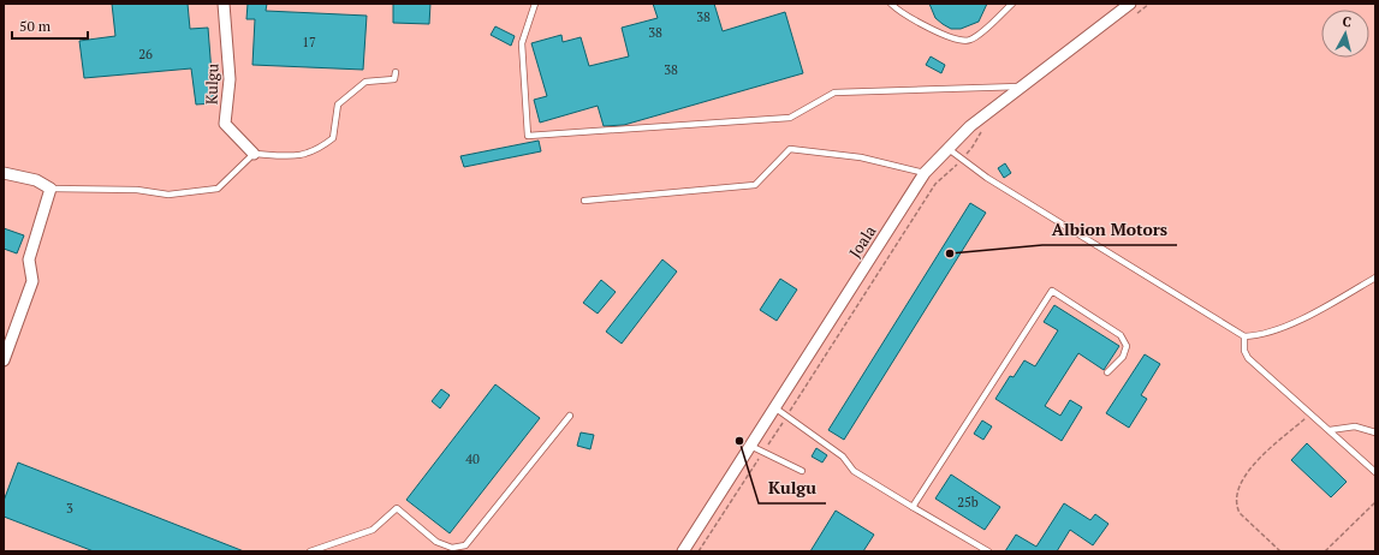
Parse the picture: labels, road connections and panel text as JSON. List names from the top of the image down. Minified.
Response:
{"streets":{"street":["Kulgu","Joala"]},"places":["Albion Motors","Kulgu"],"house_numbers":["38","38","17","26","38","40","25b","3"],"scale_bar":"50 m","north":"top"}
